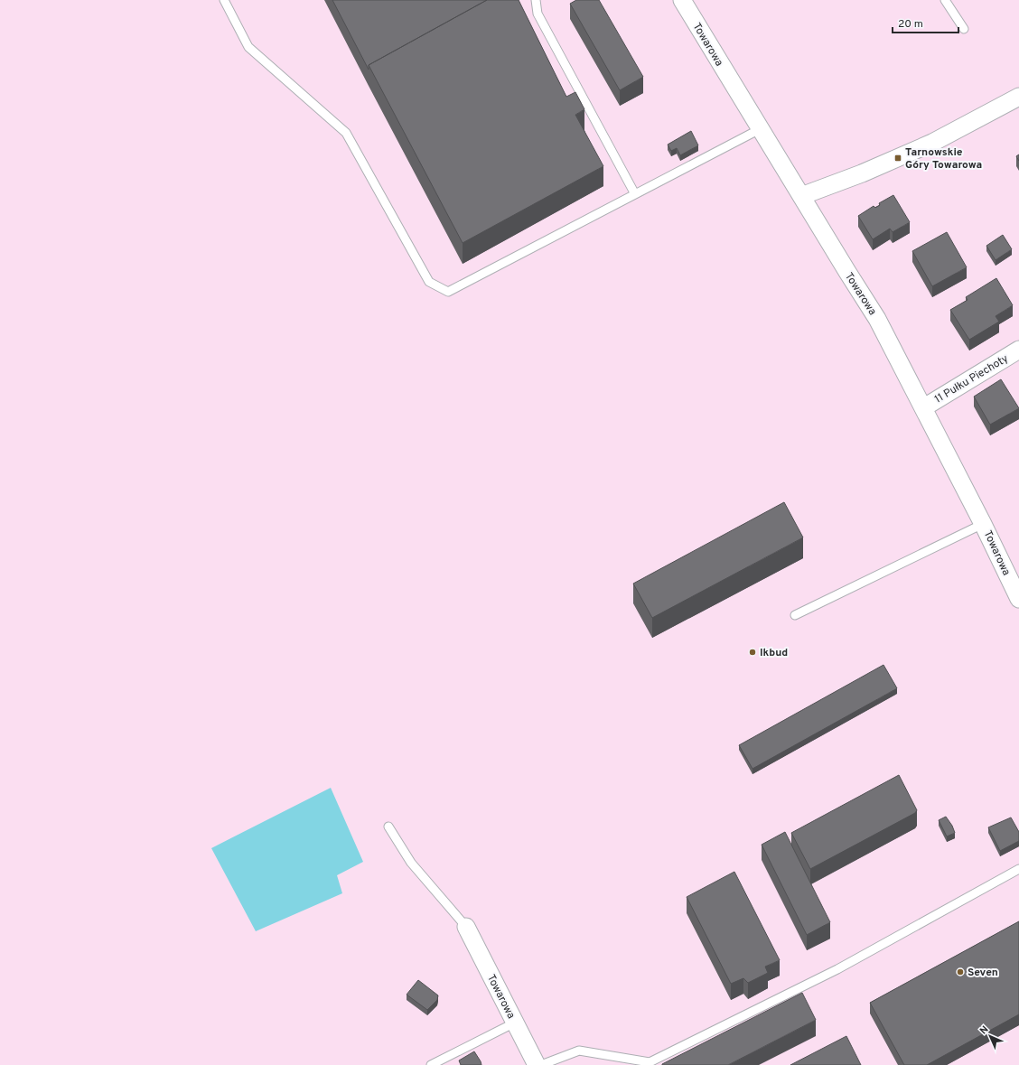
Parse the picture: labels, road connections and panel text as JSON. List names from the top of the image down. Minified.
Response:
{"streets":{"street":["Towarowa","11 Pułku Piechoty"]},"crossings":[["Towarowa","11 Pułku Piechoty"]],"places":{"transit":["Tarnowskie Góry Towarowa"],"other":["Ikbud","Seven"]},"scale_bar":"20 m","north":"top left"}
